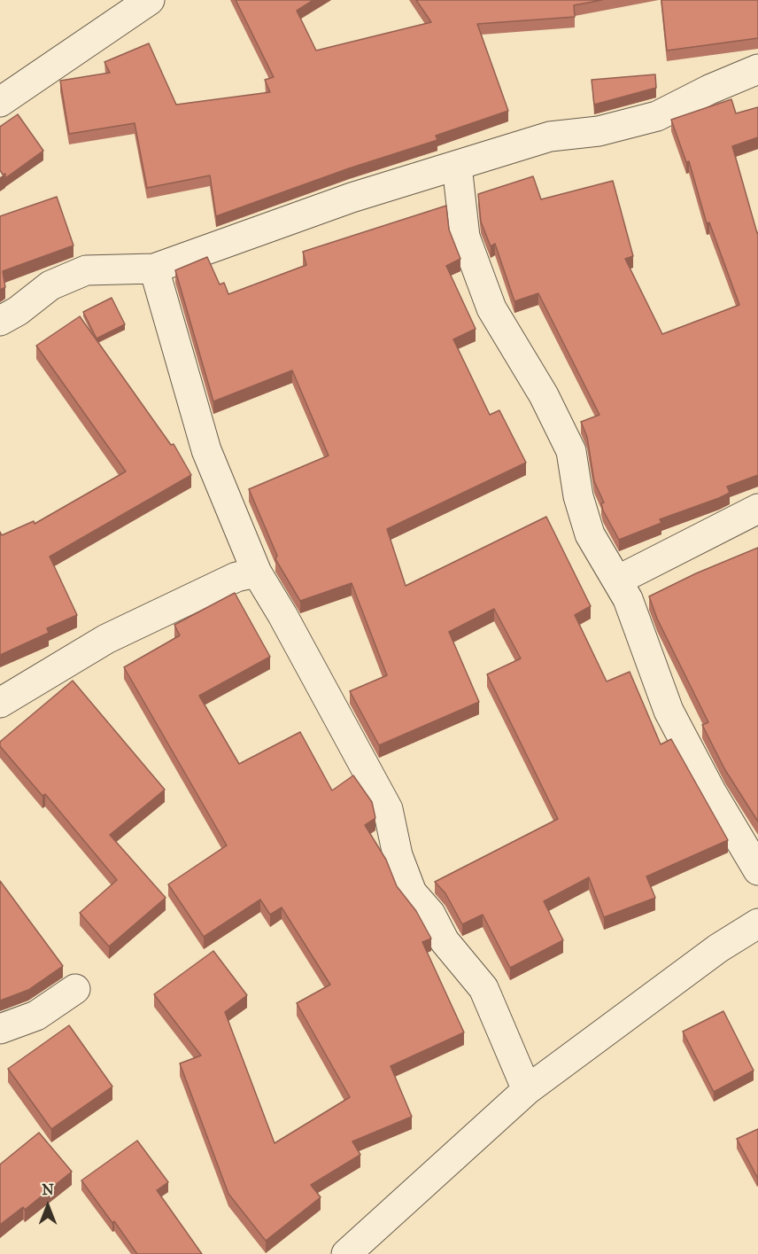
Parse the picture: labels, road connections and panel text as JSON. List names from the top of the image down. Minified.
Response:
{"north":"top"}
